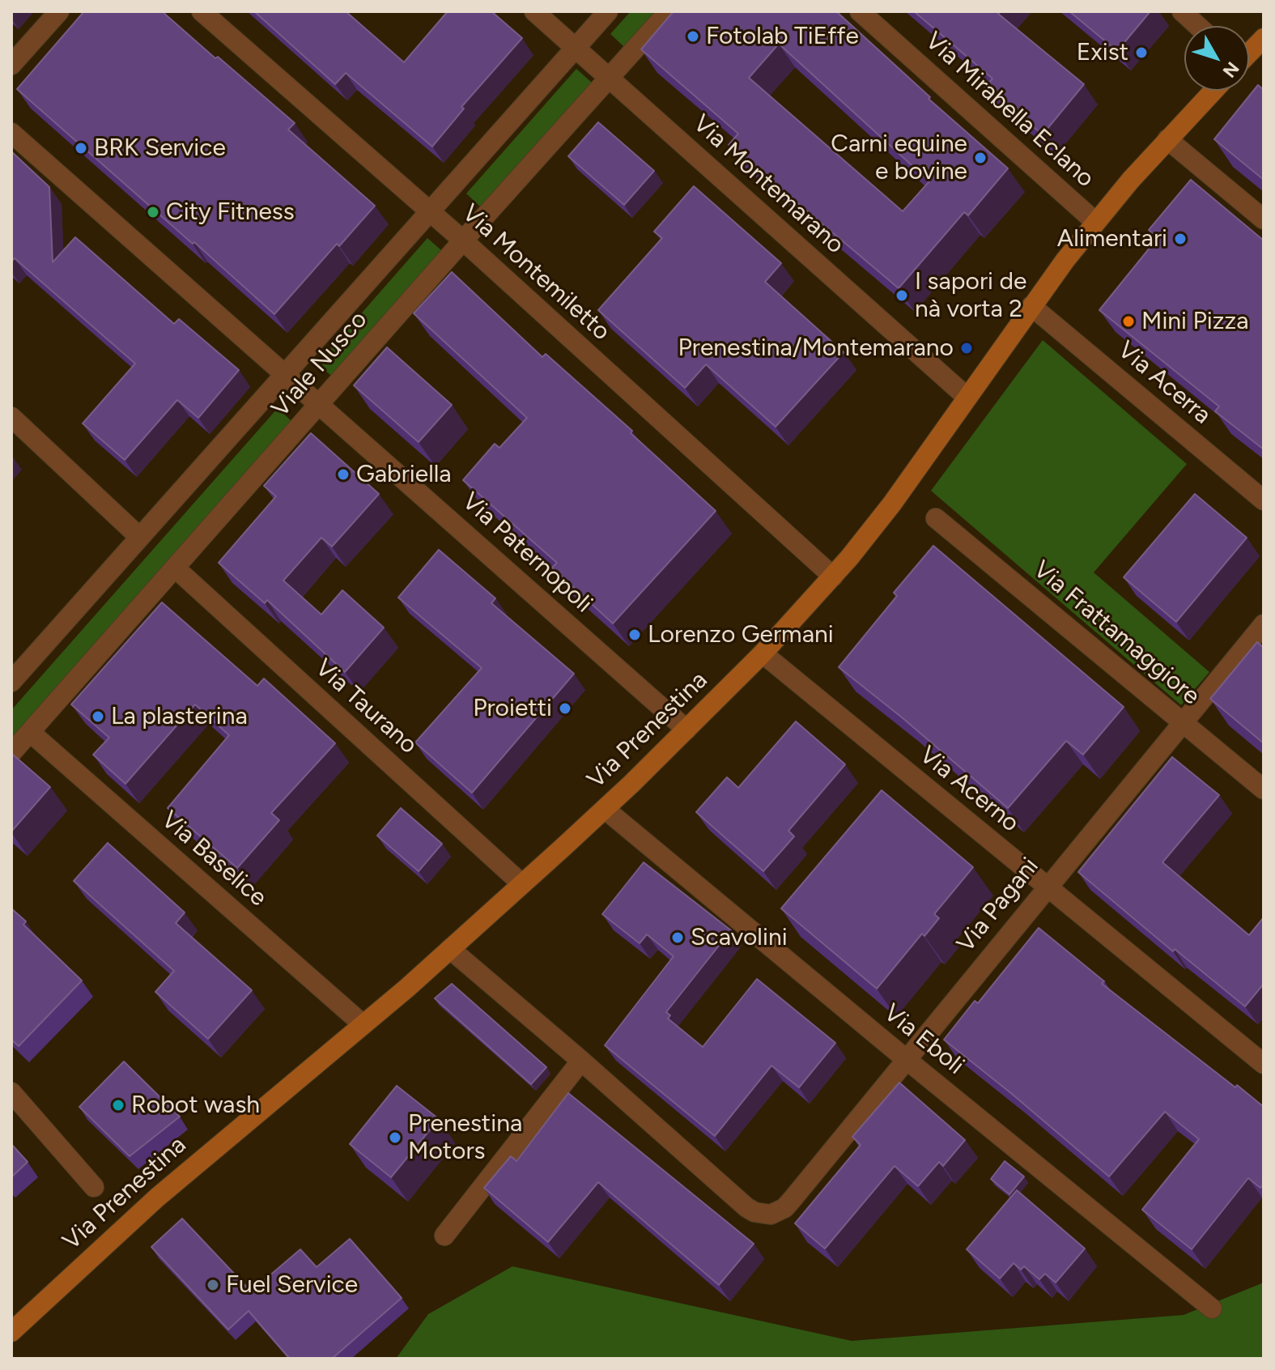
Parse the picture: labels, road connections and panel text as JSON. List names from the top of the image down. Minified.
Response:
{"streets":{"main road":["Via Prenestina"],"street":["Via Mirabella Eclano","Via Montemarano","Via Montemiletto","Viale Nusco","Via Acerra","Via Paternopoli","Via Frattamaggiore","Via Taurano","Via Acerno","Via Baselice","Via Pagani","Via Eboli"]},"crossings":[["Via Mirabella Eclano","Via Prenestina"],["Via Montemarano","Viale Nusco"],["Via Montemarano","Via Prenestina"],["Via Montemiletto","Viale Nusco"],["Via Montemiletto","Via Prenestina"],["Viale Nusco","Via Paternopoli"],["Viale Nusco","Via Taurano"],["Viale Nusco","Via Baselice"],["Via Acerra","Via Prenestina"],["Via Paternopoli","Via Prenestina"],["Via Frattamaggiore","Via Pagani"],["Via Taurano","Via Prenestina"],["Via Prenestina","Via Acerno"],["Via Prenestina","Via Baselice"],["Via Prenestina","Via Eboli"],["Via Acerno","Via Pagani"],["Via Pagani","Via Eboli"]],"places":["Fotolab TiEffe","Exist","BRK Service","Carni equine e bovine","City Fitness","Alimentari","I sapori de nà vorta 2","Mini Pizza","Prenestina/Montemarano","Gabriella","Lorenzo Germani","Proietti","La plasterina","Scavolini","Robot wash","Prenestina Motors","Fuel Service"],"north":"bottom right"}
